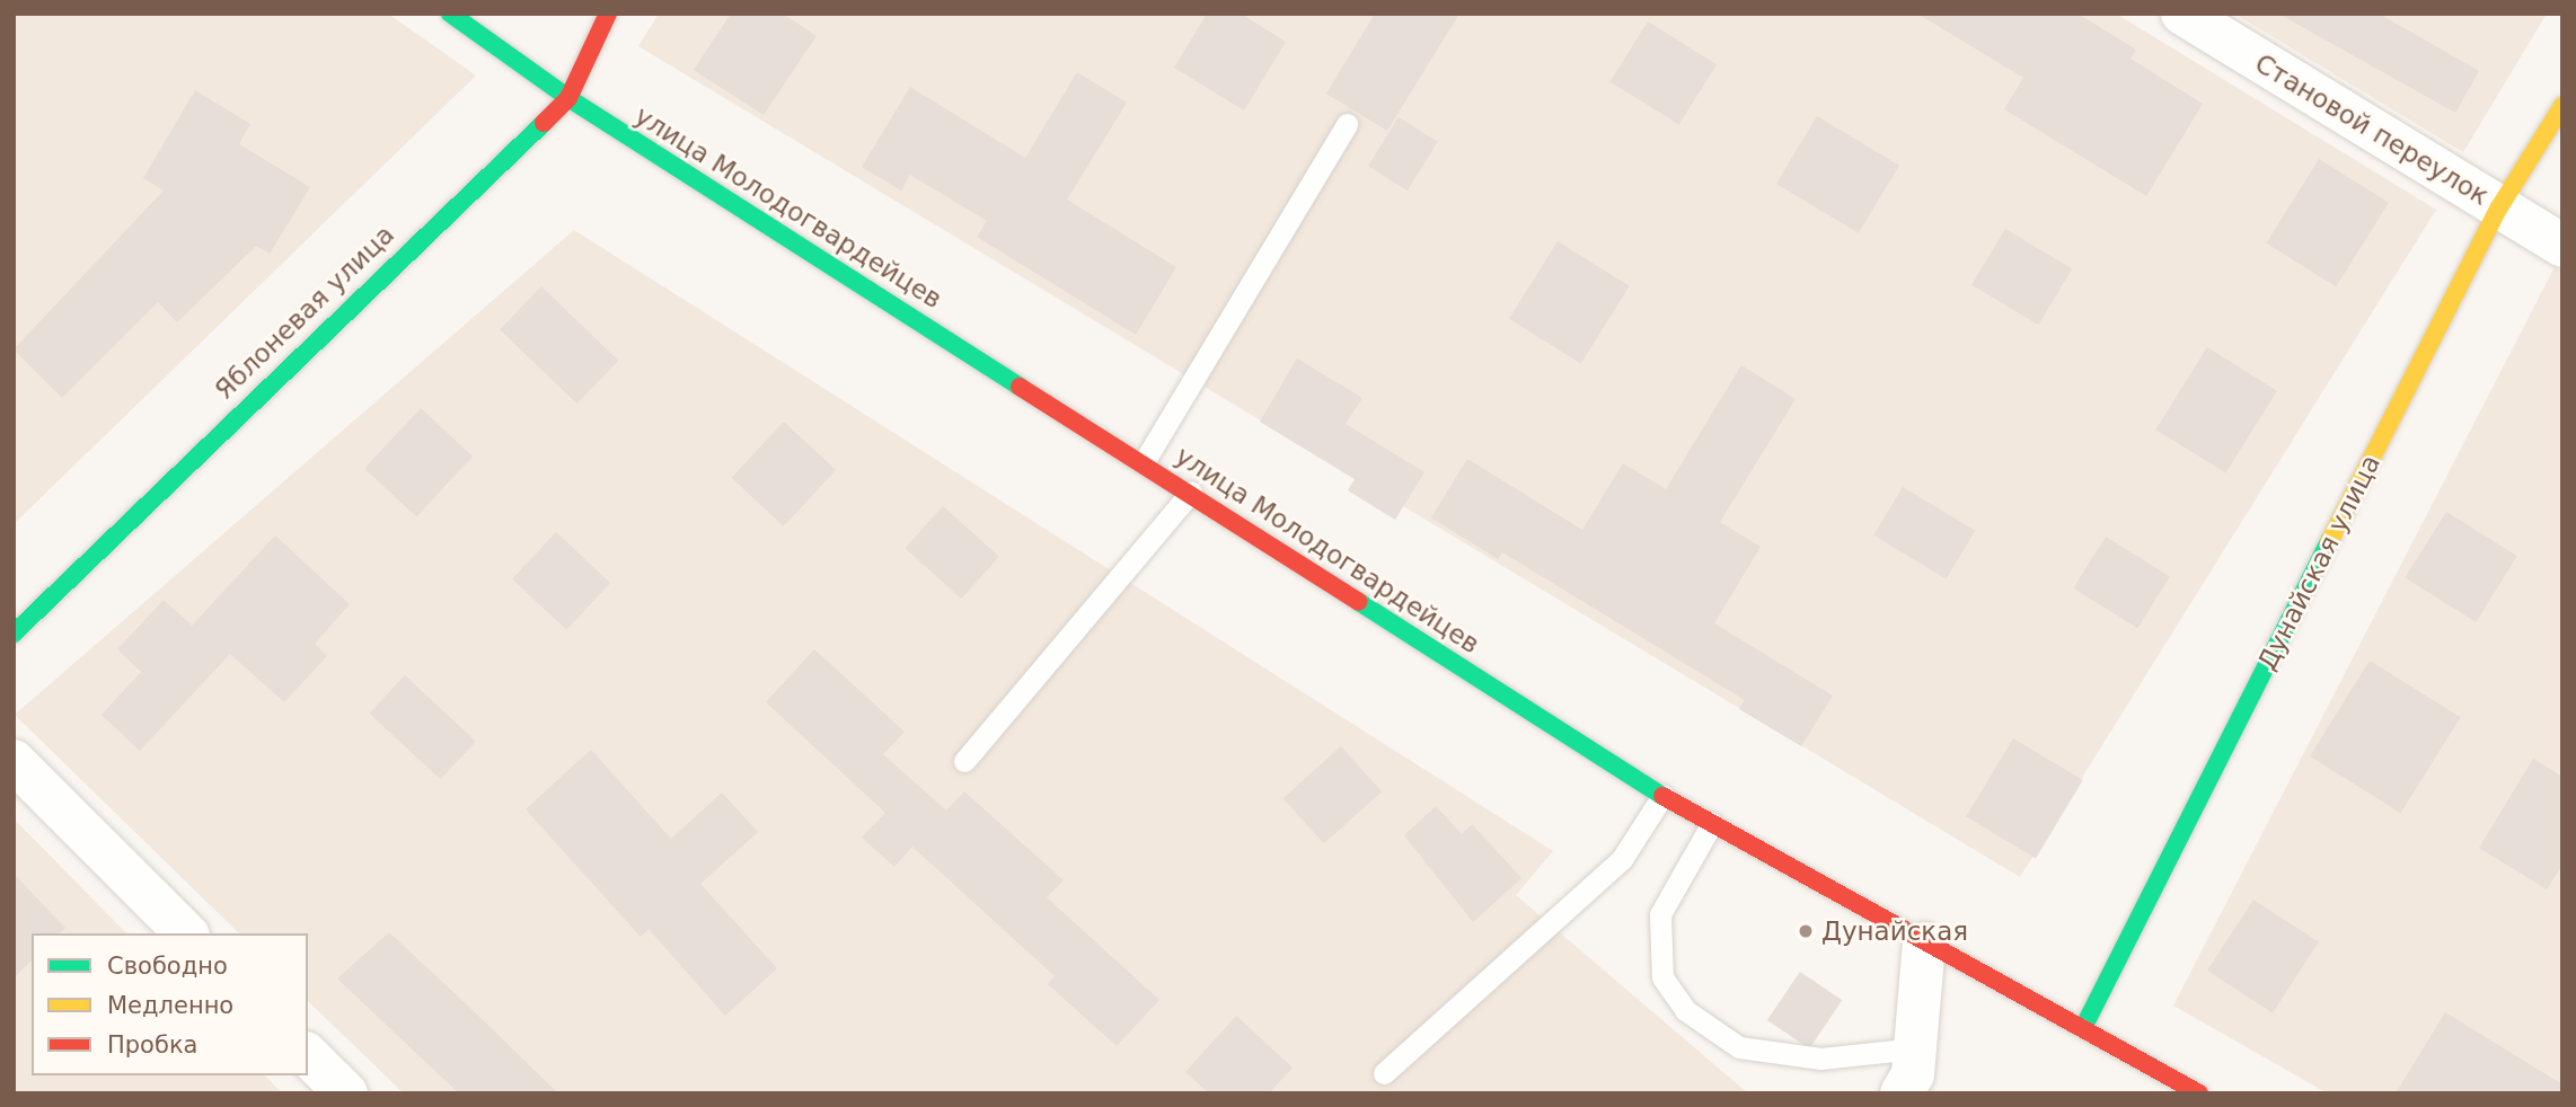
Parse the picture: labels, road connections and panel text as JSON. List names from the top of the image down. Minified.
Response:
{"streets":{"street":["Становой переулок","улица Молодогвардейцев","Яблоневая улица","Дунайская улица"]},"crossings":[["Становой переулок","Дунайская улица"],["улица Молодогвардейцев","Яблоневая улица"],["улица Молодогвардейцев","Дунайская улица"]],"places":["Дунайская"],"legend":["Свободно","Медленно","Пробка"]}
